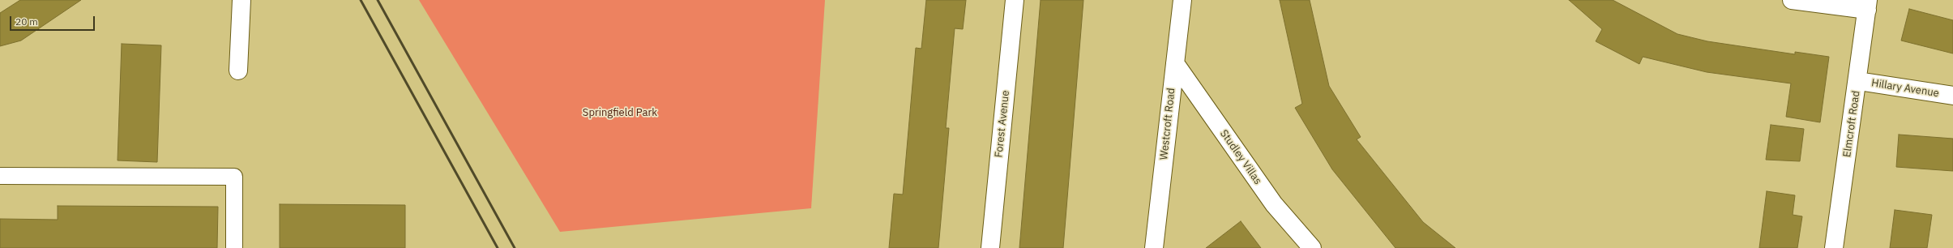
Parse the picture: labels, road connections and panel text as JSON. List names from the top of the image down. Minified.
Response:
{"streets":{"street":["Hillary Avenue","Forest Avenue","Westcroft Road","Elmcroft Road","Studley Villas"]},"crossings":[["Hillary Avenue","Elmcroft Road"],["Westcroft Road","Studley Villas"]],"parks":["Springfield Park"],"scale_bar":"20 m"}
